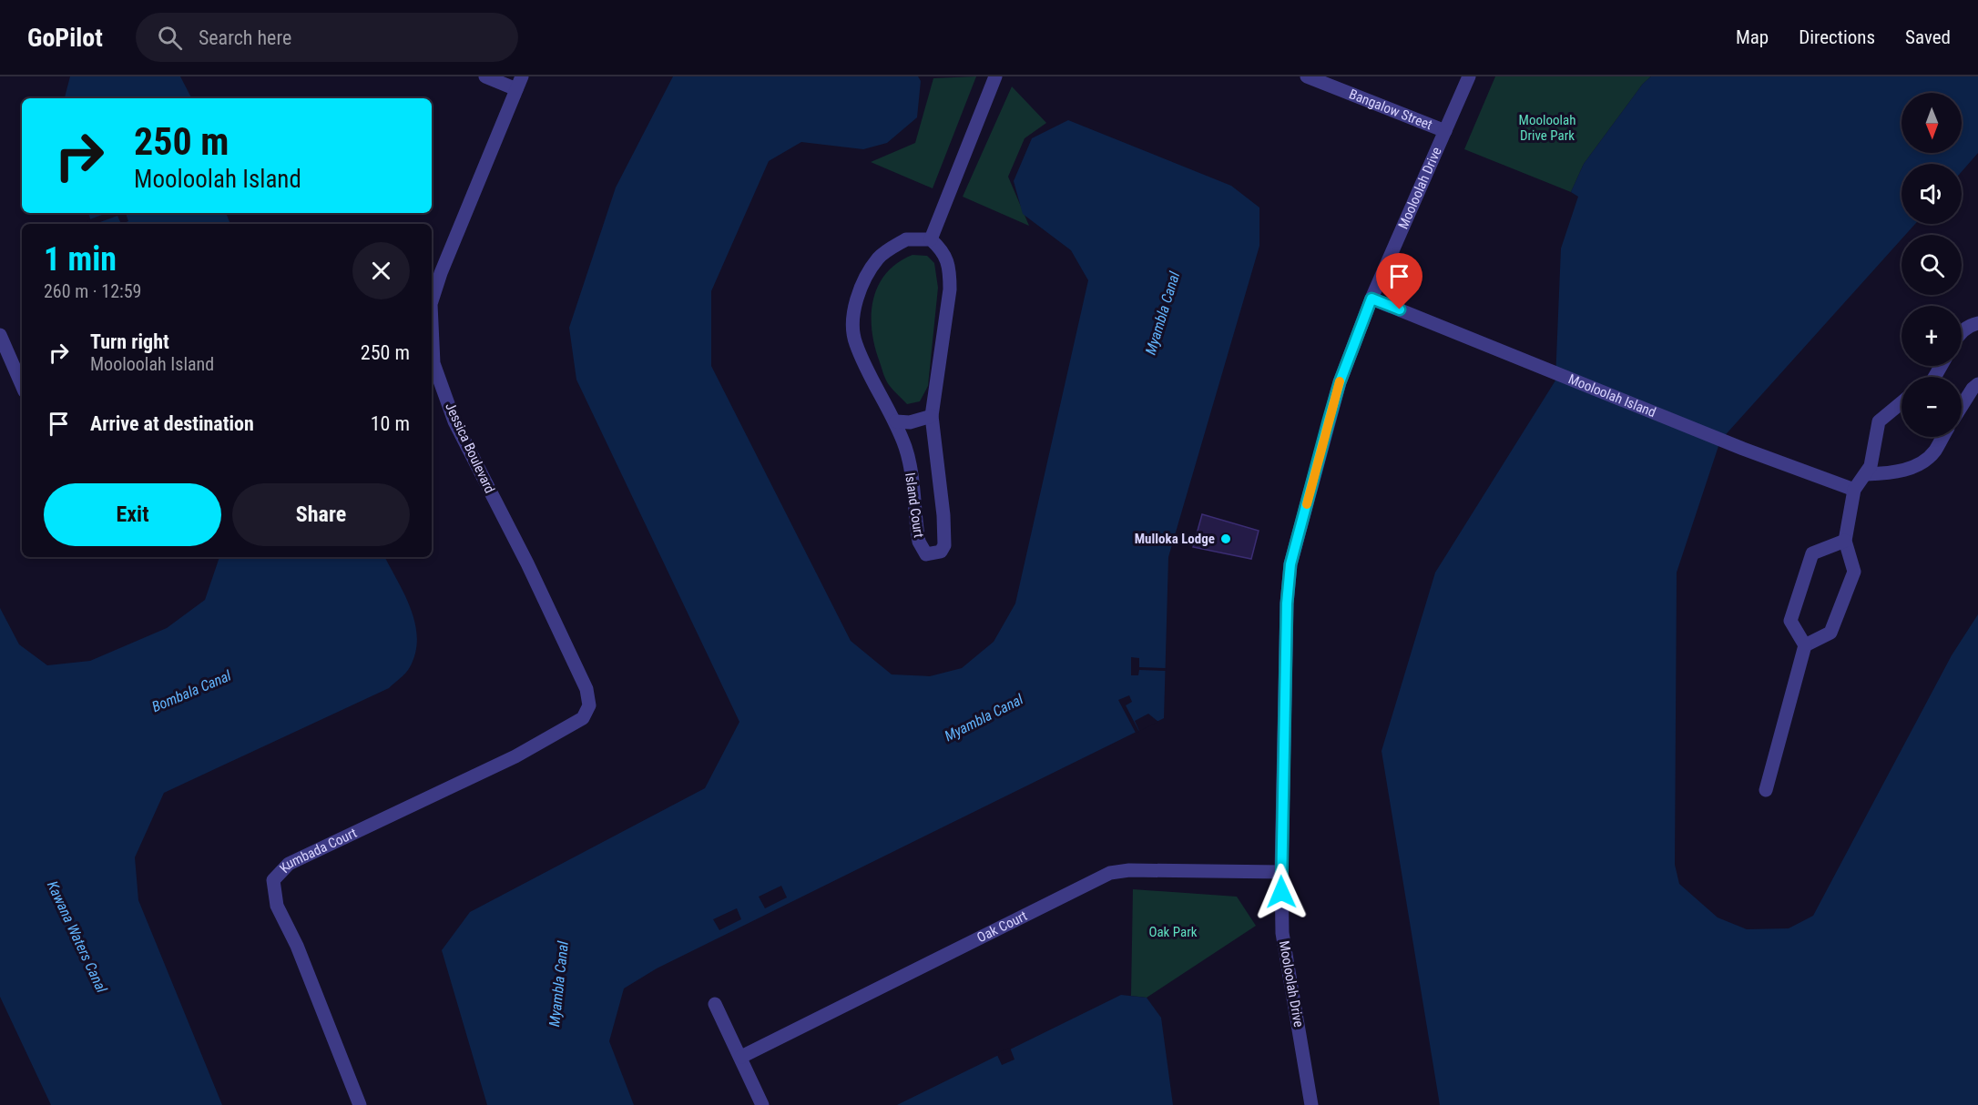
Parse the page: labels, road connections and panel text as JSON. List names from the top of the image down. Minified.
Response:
{"streets":{"street":["Bangalow Street","Mooloolah Drive","Mooloolah Island","Jessica Boulevard","Island Court","Kumbada Court","Oak Court"]},"crossings":[["Bangalow Street","Mooloolah Drive"],["Mooloolah Drive","Mooloolah Island"],["Mooloolah Drive","Oak Court"],["Jessica Boulevard","Kumbada Court"]],"water":["Myambla Canal","Bombala Canal","Kawana Waters Canal"],"parks":["Mooloolah Drive Park","Oak Park"],"places":["Mulloka Lodge"],"north":"bottom","page":{"header":"GoPilot","search":"Search here","nav":["Map","Directions","Saved"],"map_buttons":["+","−"],"turn":["250 m","Mooloolah Island"],"heading":["1 min","260 m · 12:59"],"list":[{"name":"Turn right","note":"Mooloolah Island","value":"250 m"},{"name":"Arrive at destination","value":"10 m"}],"buttons":["Exit","Share"]}}
